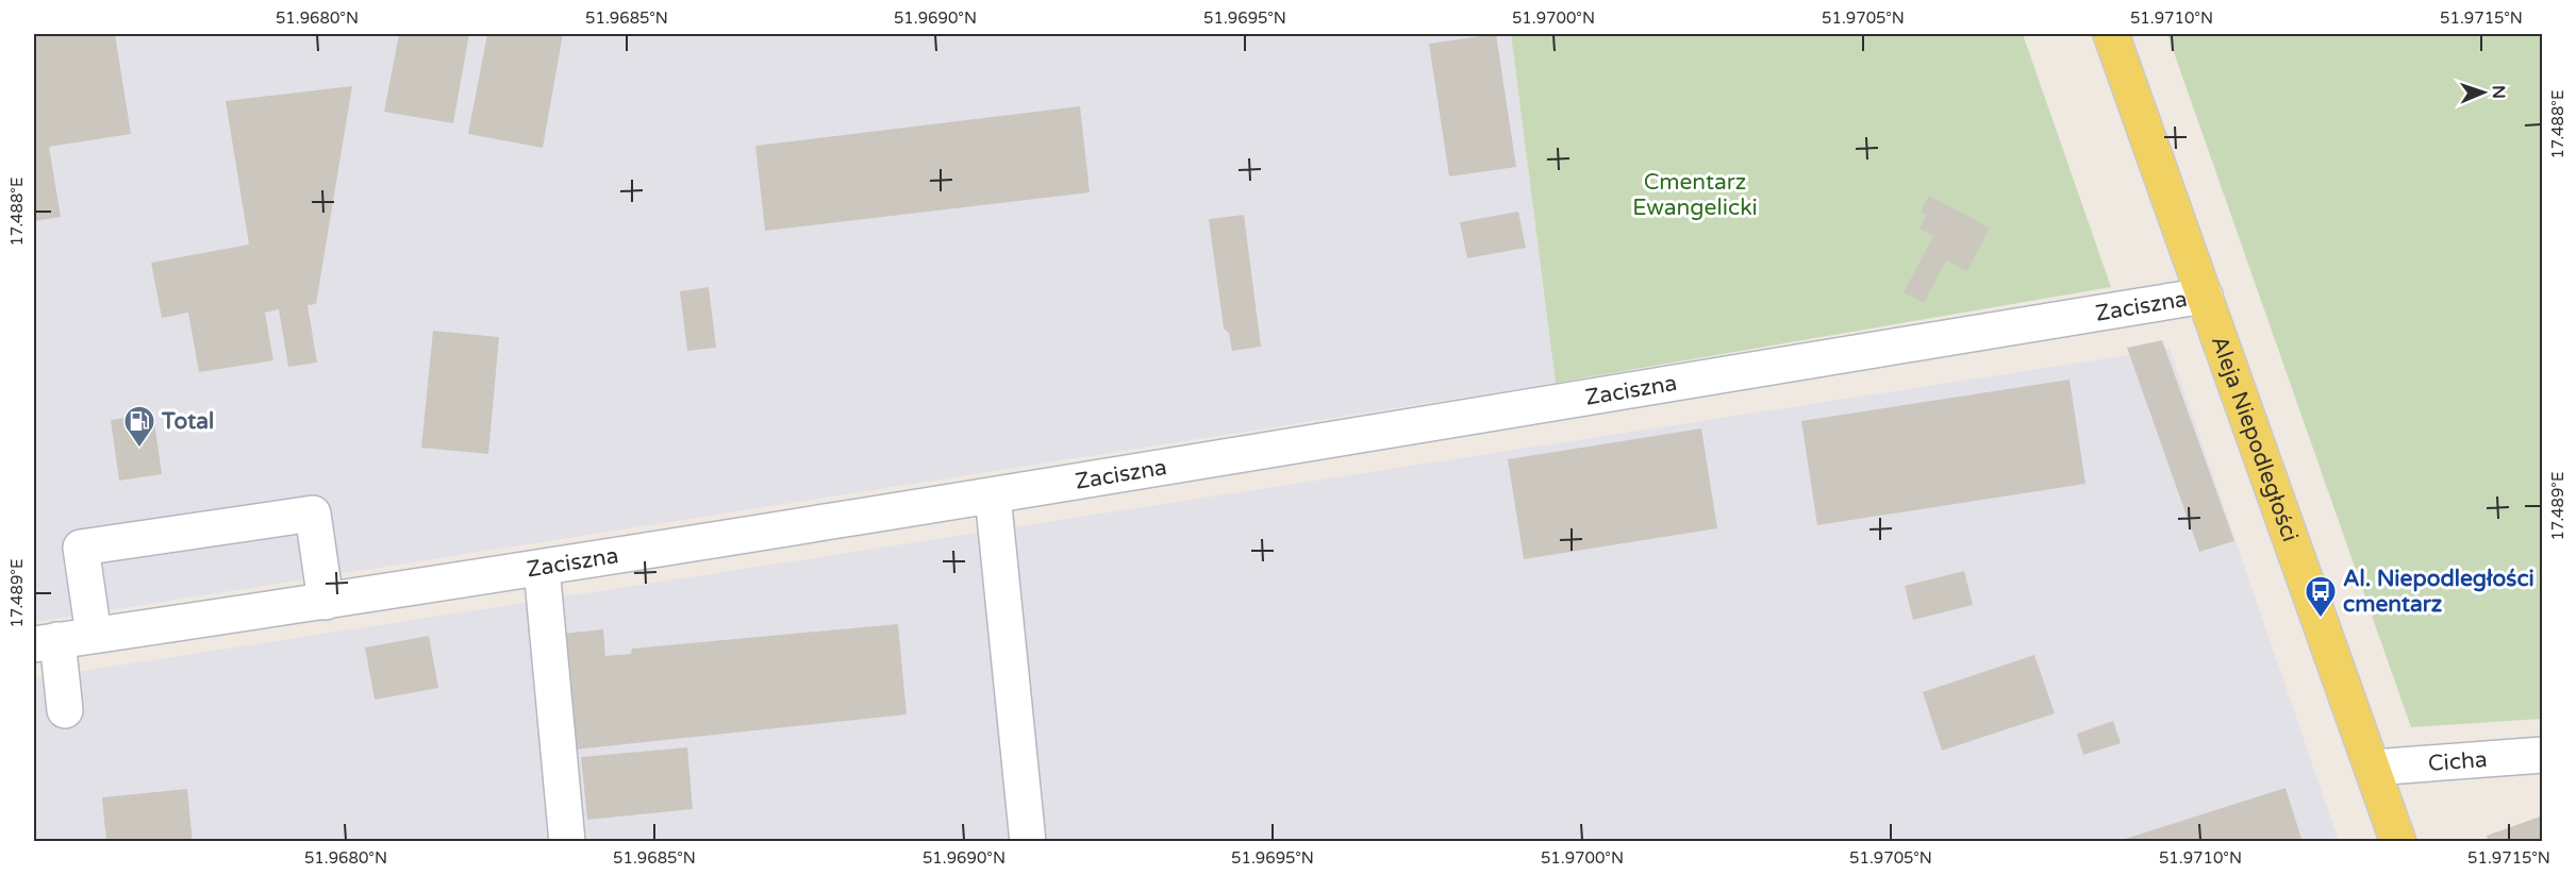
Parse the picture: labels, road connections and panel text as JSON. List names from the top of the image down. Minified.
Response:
{"streets":{"main road":["Aleja Niepodległości"],"street":["Zaciszna","Cicha"]},"crossings":[["Zaciszna","Aleja Niepodległości"],["Aleja Niepodległości","Cicha"]],"parks":["Cmentarz Ewangelicki"],"places":{"fuel station":["Total"],"bus stop":["Al. Niepodległości cmentarz"]},"north":"right","coordinates":["51.9680°N","51.9685°N","51.9690°N","51.9695°N","51.9700°N","51.9705°N","51.9710°N","51.9715°N","17.488°E","17.489°E"]}
